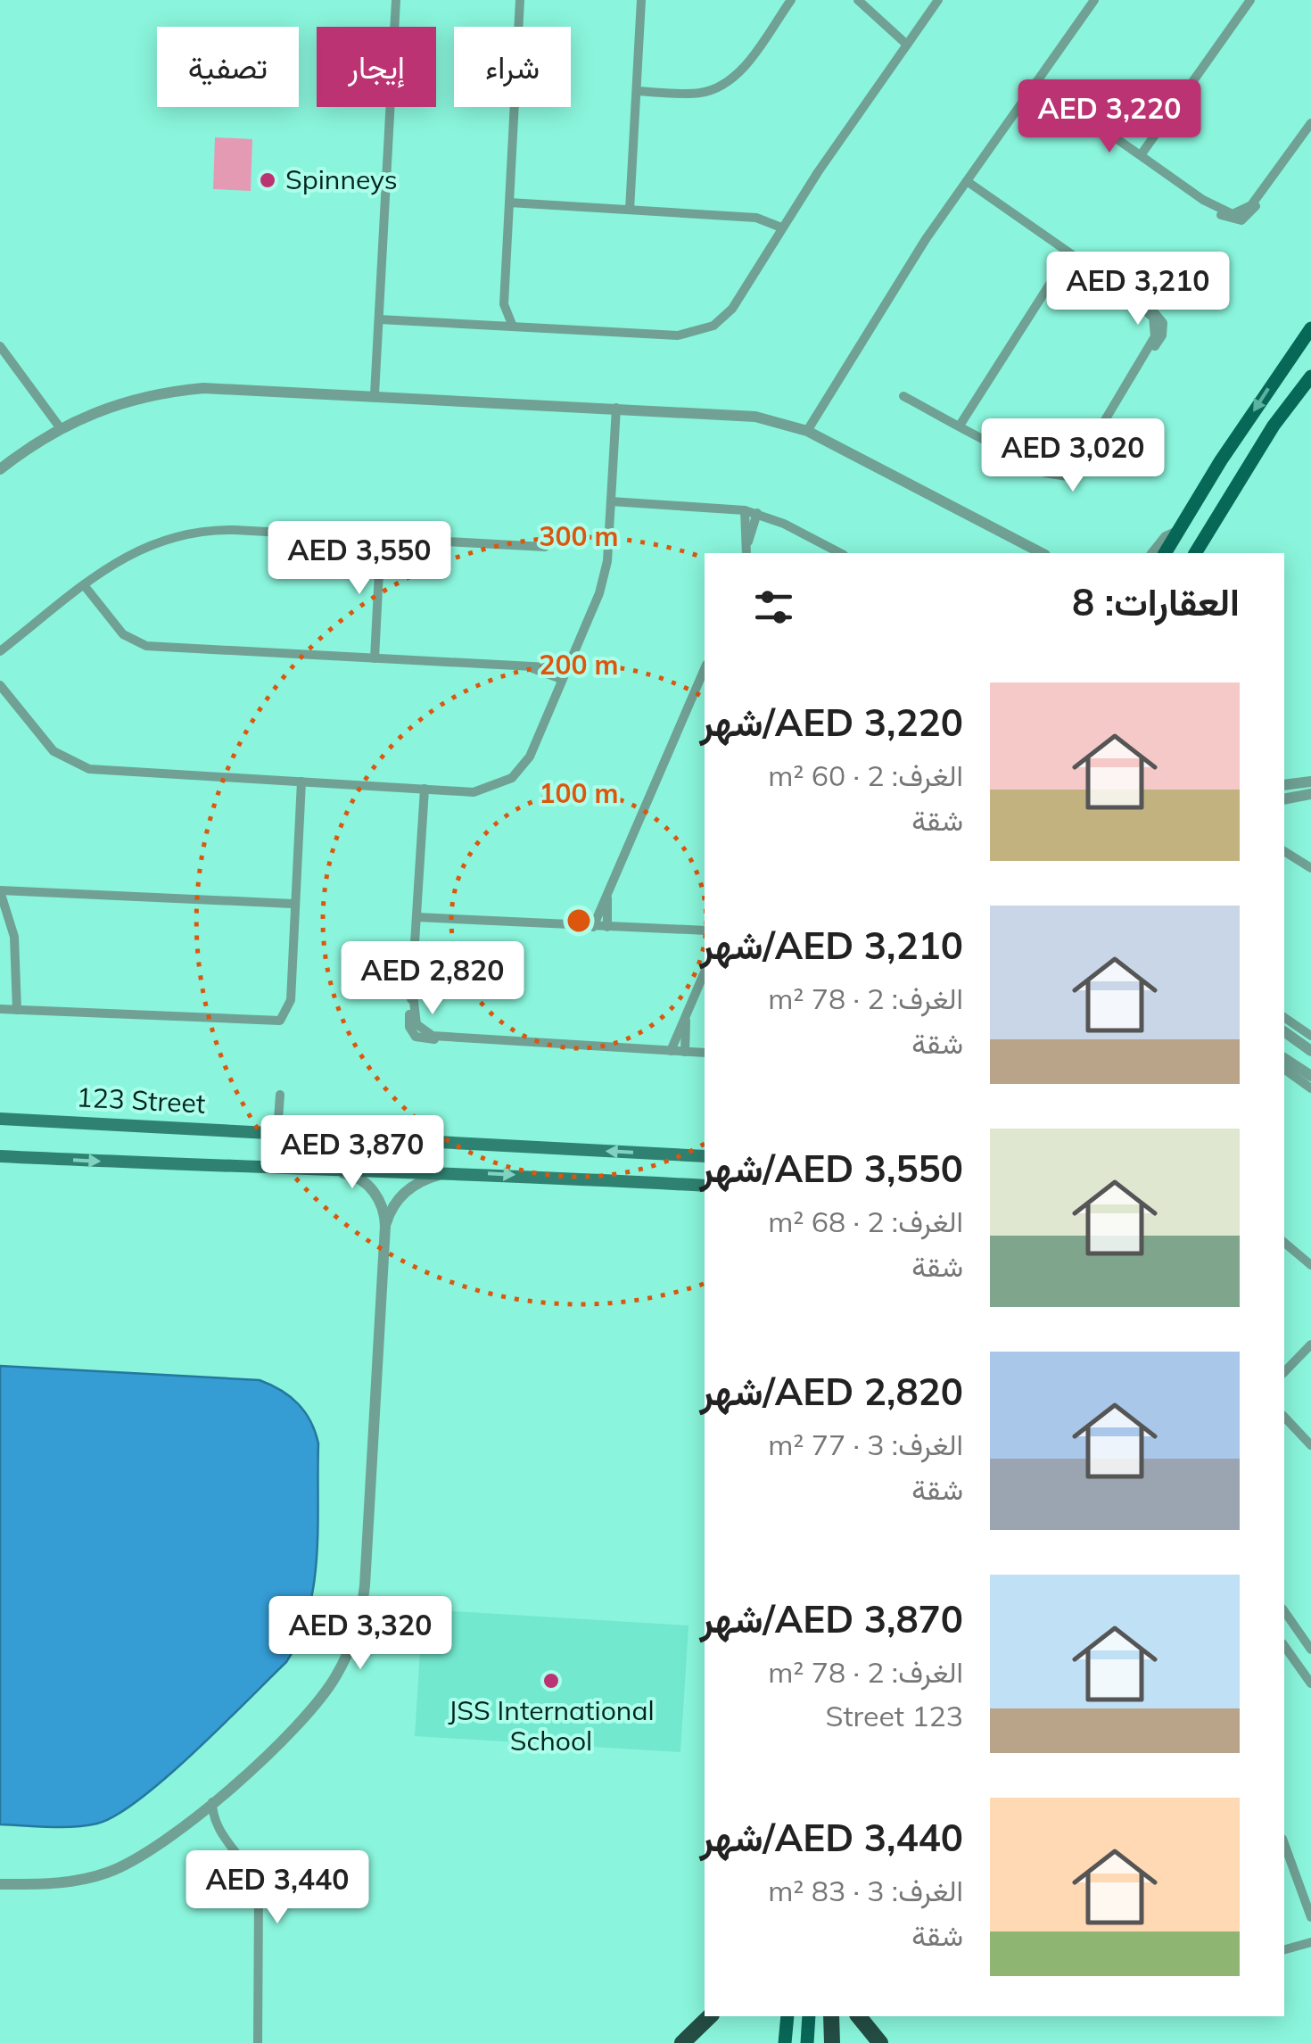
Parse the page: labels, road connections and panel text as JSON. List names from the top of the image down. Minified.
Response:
{"streets":{"main road":["123 Street"]},"places":["Spinneys","JSS International School"],"page":{"chip":["شراء","إيجار","تصفية"],"price":["AED 3,220","AED 3,210","AED 3,020","AED 3,550","AED 2,820","AED 3,870","AED 3,320","AED 3,440"],"heading":"العقارات: 8","list":[{"name":"AED 3,220/شهر","note":"الغرف: 2 · 60 m² · شقة"},{"name":"AED 3,210/شهر","note":"الغرف: 2 · 78 m² · شقة"},{"name":"AED 3,550/شهر","note":"الغرف: 2 · 68 m² · شقة"},{"name":"AED 2,820/شهر","note":"الغرف: 3 · 77 m² · شقة"},{"name":"AED 3,870/شهر","note":"الغرف: 2 · 78 m² · 123 Street"},{"name":"AED 3,440/شهر","note":"الغرف: 3 · 83 m² · شقة"}]},"rings":["300 m","200 m","100 m"]}
